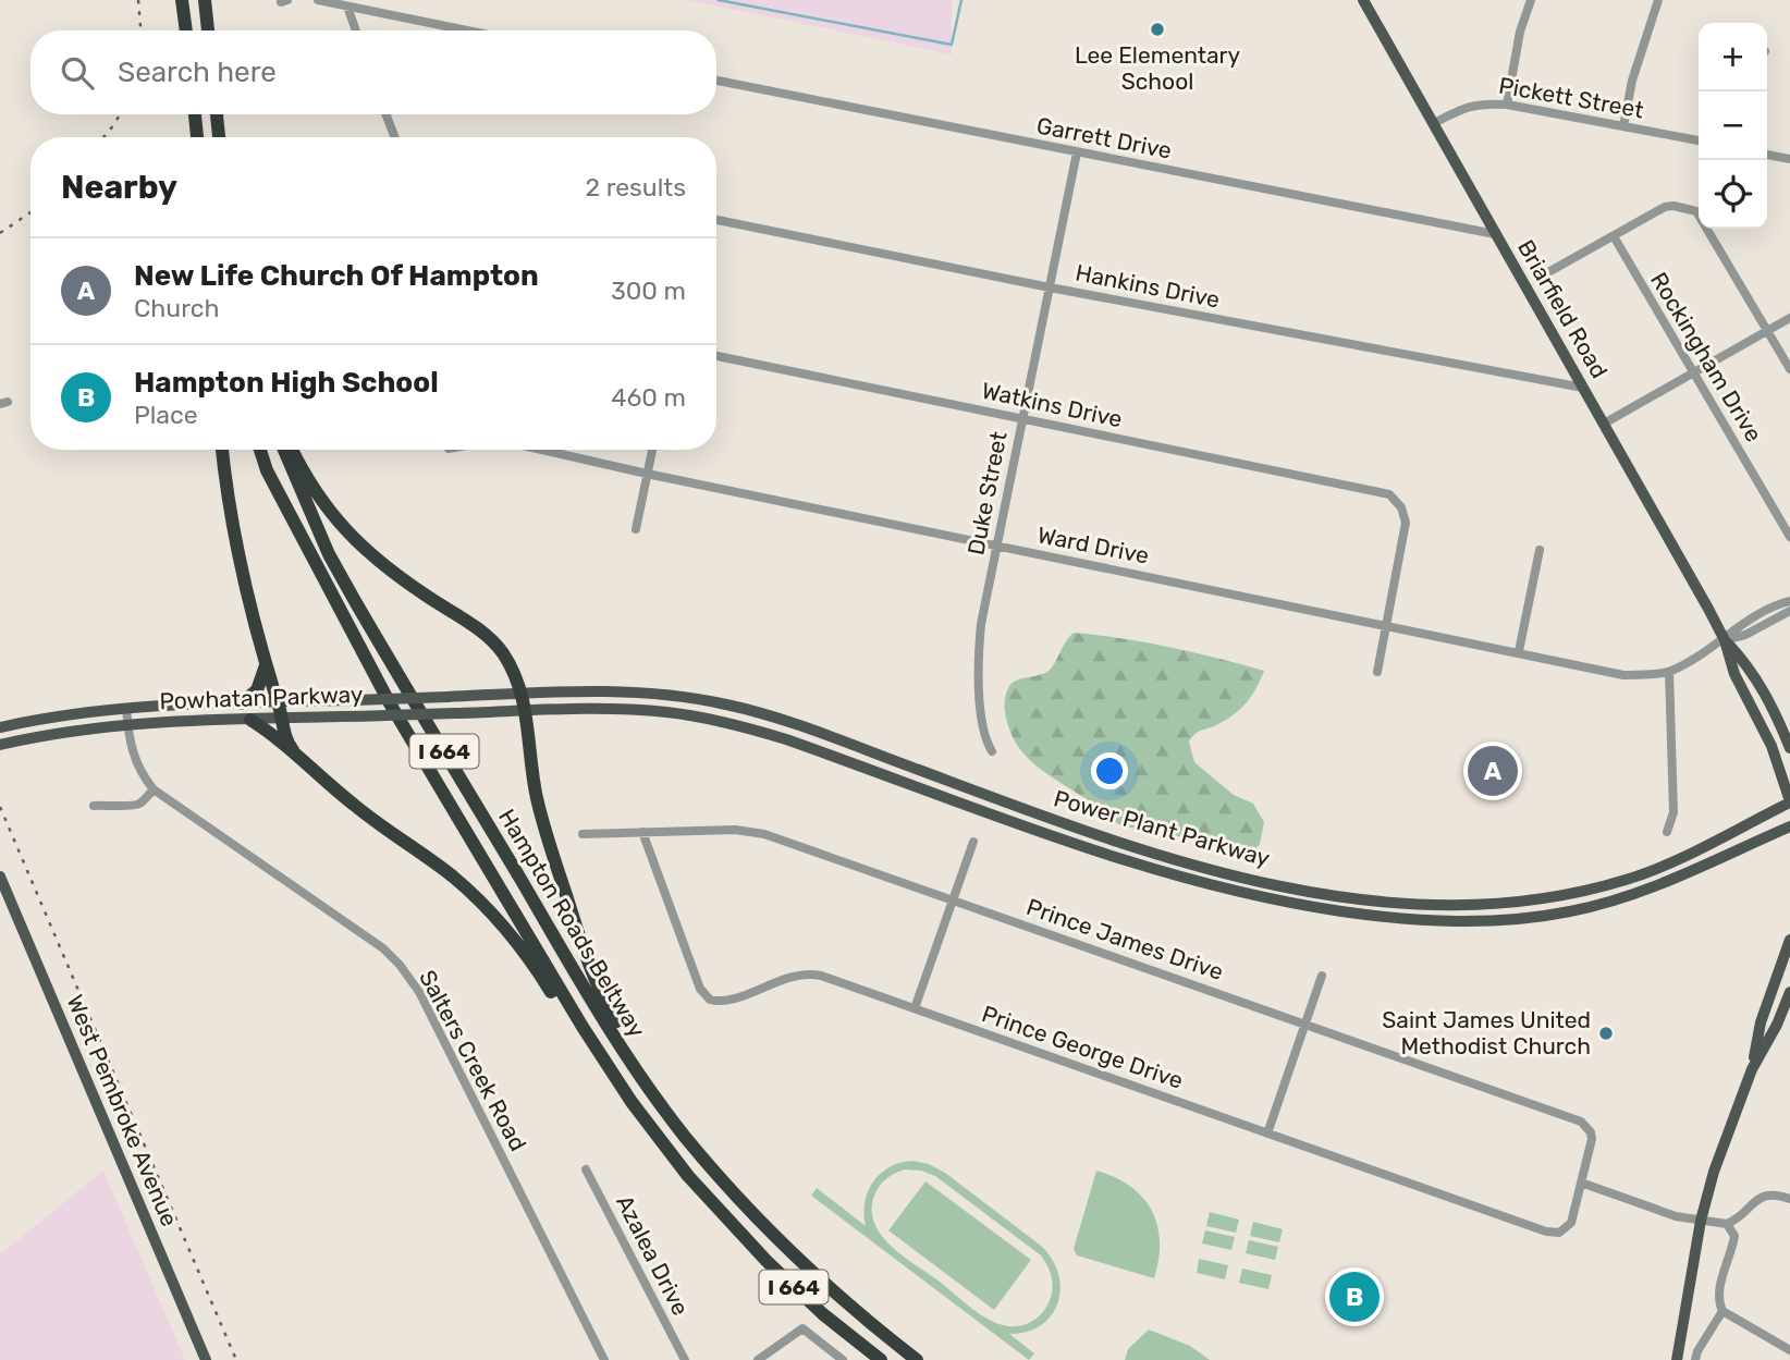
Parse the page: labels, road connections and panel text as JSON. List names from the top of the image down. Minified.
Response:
{"streets":{"highway":["I 664","Hampton Roads Beltway"],"main road":["Briarfield Road","Powhatan Parkway","Power Plant Parkway","West Pembroke Avenue"],"street":["Pickett Street","Garrett Drive","Hankins Drive","Rockingham Drive","Watkins Drive","Duke Street","Ward Drive","Prince James Drive","Prince George Drive","Salters Creek Road","Azalea Drive"]},"crossings":[["Pickett Street","Briarfield Road"],["Garrett Drive","Briarfield Road"],["Garrett Drive","Duke Street"],["Hankins Drive","Briarfield Road"],["Hankins Drive","Duke Street"],["Briarfield Road","Ward Drive"],["Briarfield Road","Power Plant Parkway"],["Watkins Drive","Duke Street"],["Watkins Drive","Ward Drive"],["Duke Street","Ward Drive"],["Powhatan Parkway","Power Plant Parkway"],["Powhatan Parkway","Salters Creek Road"],["Prince James Drive","Prince George Drive"]],"places":["Lee Elementary School","Saint James United Methodist Church"],"page":{"map_buttons":["+","−"],"search":"Search here","heading":["Nearby","2 results"],"list":[{"mark":"A","name":"New Life Church Of Hampton","note":"Church","value":"300 m"},{"mark":"B","name":"Hampton High School","note":"Place","value":"460 m"}],"pins":["A","B"]}}
